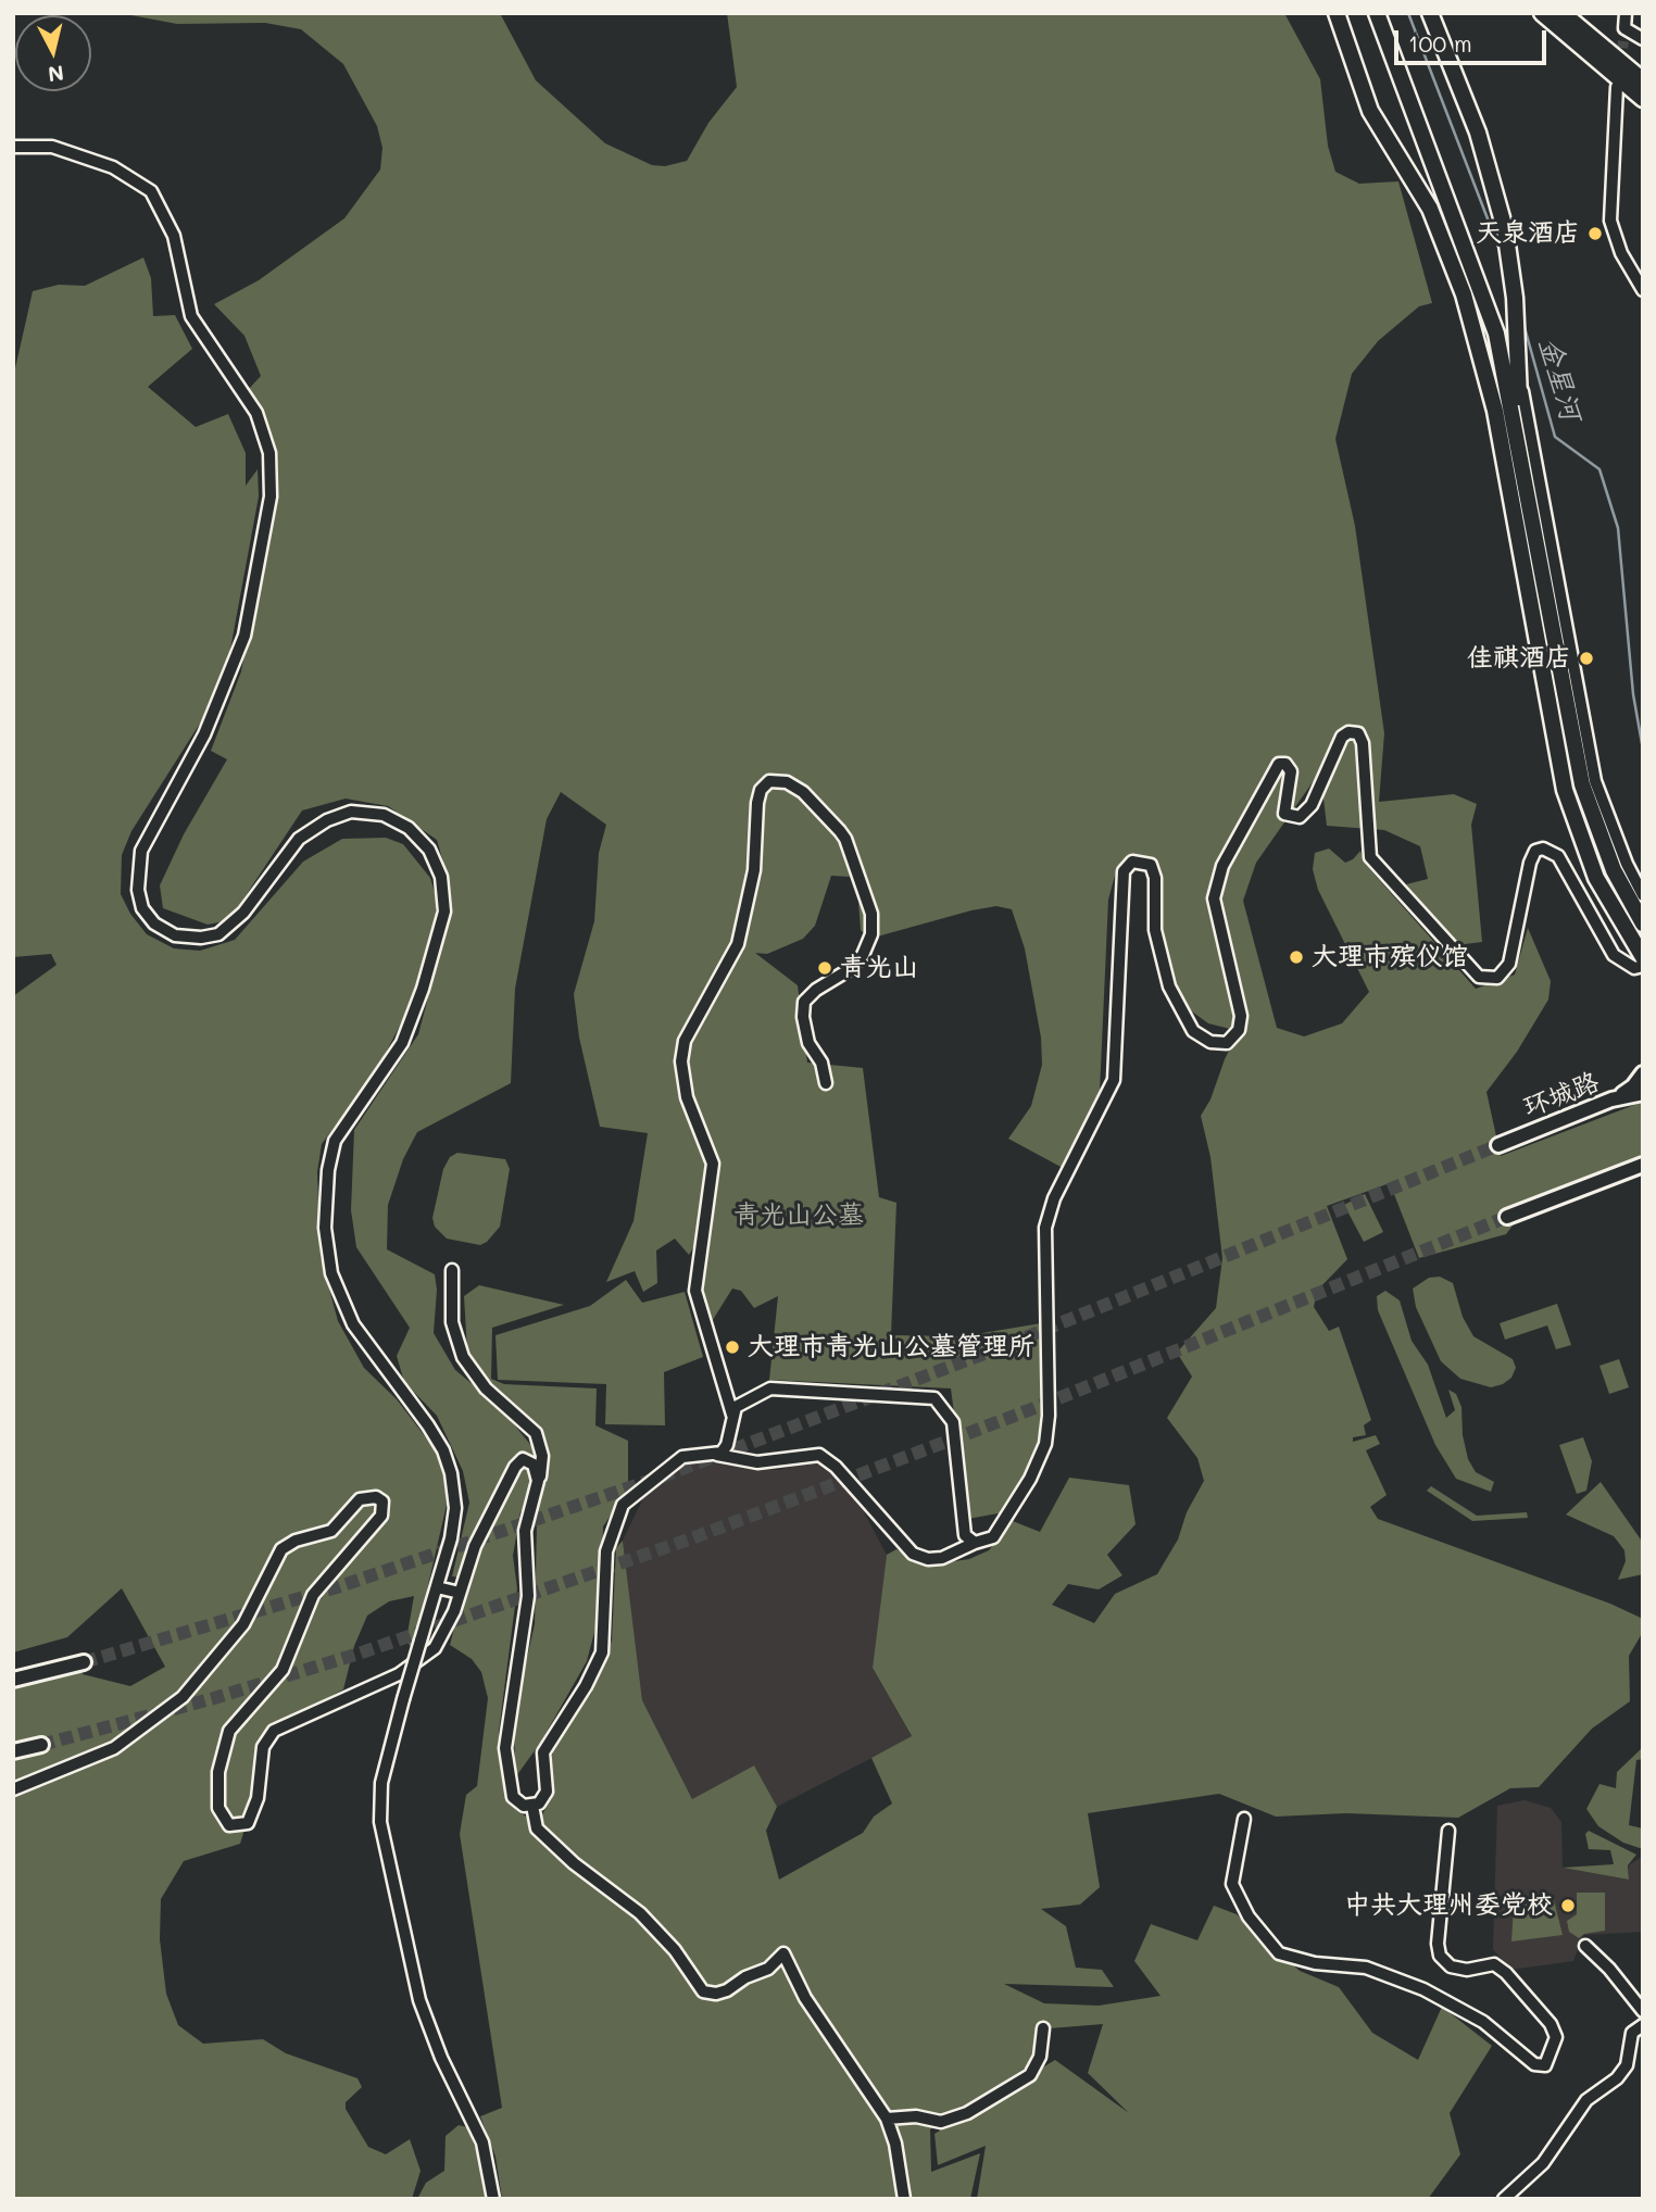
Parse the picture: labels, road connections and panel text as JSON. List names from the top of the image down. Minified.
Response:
{"streets":{"main road":["环城路"]},"water":["金星河"],"parks":["青光山公墓"],"places":["天泉酒店","佳祺酒店","大理市殡仪馆","青光山","大理市青光山公墓管理所","中共大理州委党校"],"scale_bar":"100 m","north":"bottom"}
